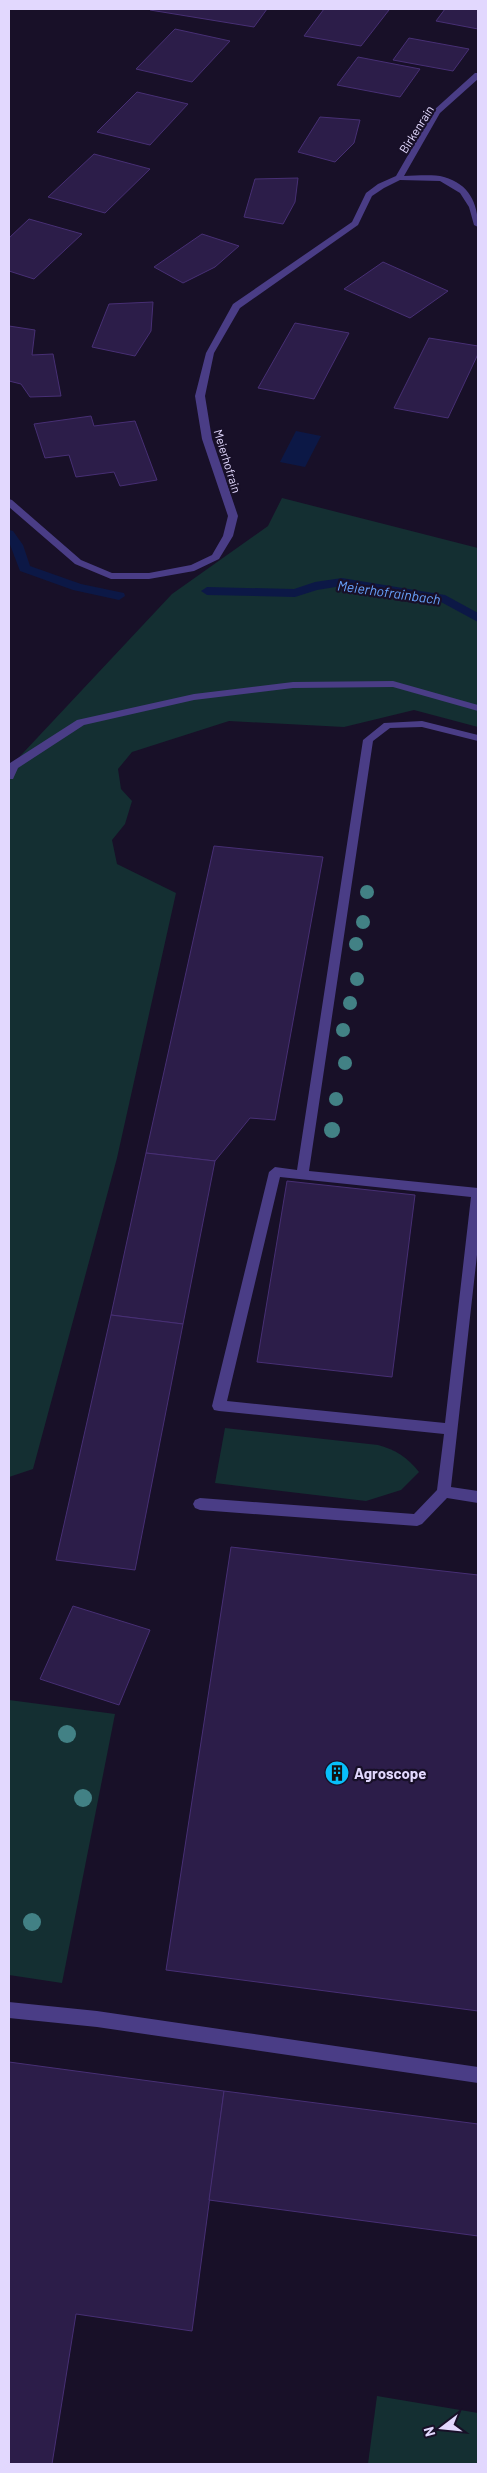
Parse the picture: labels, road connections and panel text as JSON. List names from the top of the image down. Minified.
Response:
{"streets":{"street":["Birkenrain","Meierhofrain"]},"crossings":[["Birkenrain","Meierhofrain"]],"water":["Meierhofrainbach"],"places":{"building":["Agroscope"]},"north":"left"}
